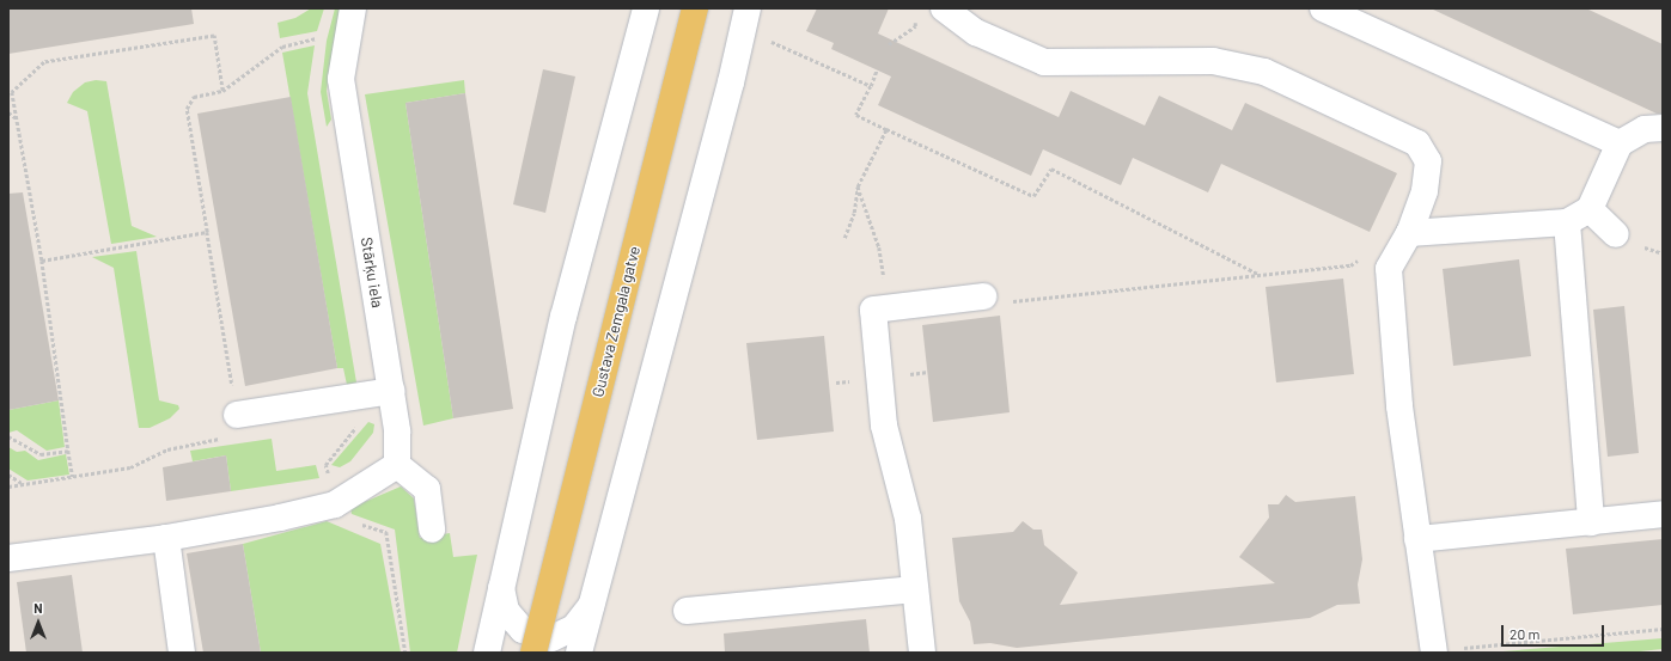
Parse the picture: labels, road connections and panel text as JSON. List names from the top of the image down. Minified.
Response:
{"streets":{"main road":["Gustava Zemgala gatve"],"street":["Stārķu iela"]},"scale_bar":"20 m","north":"top"}
